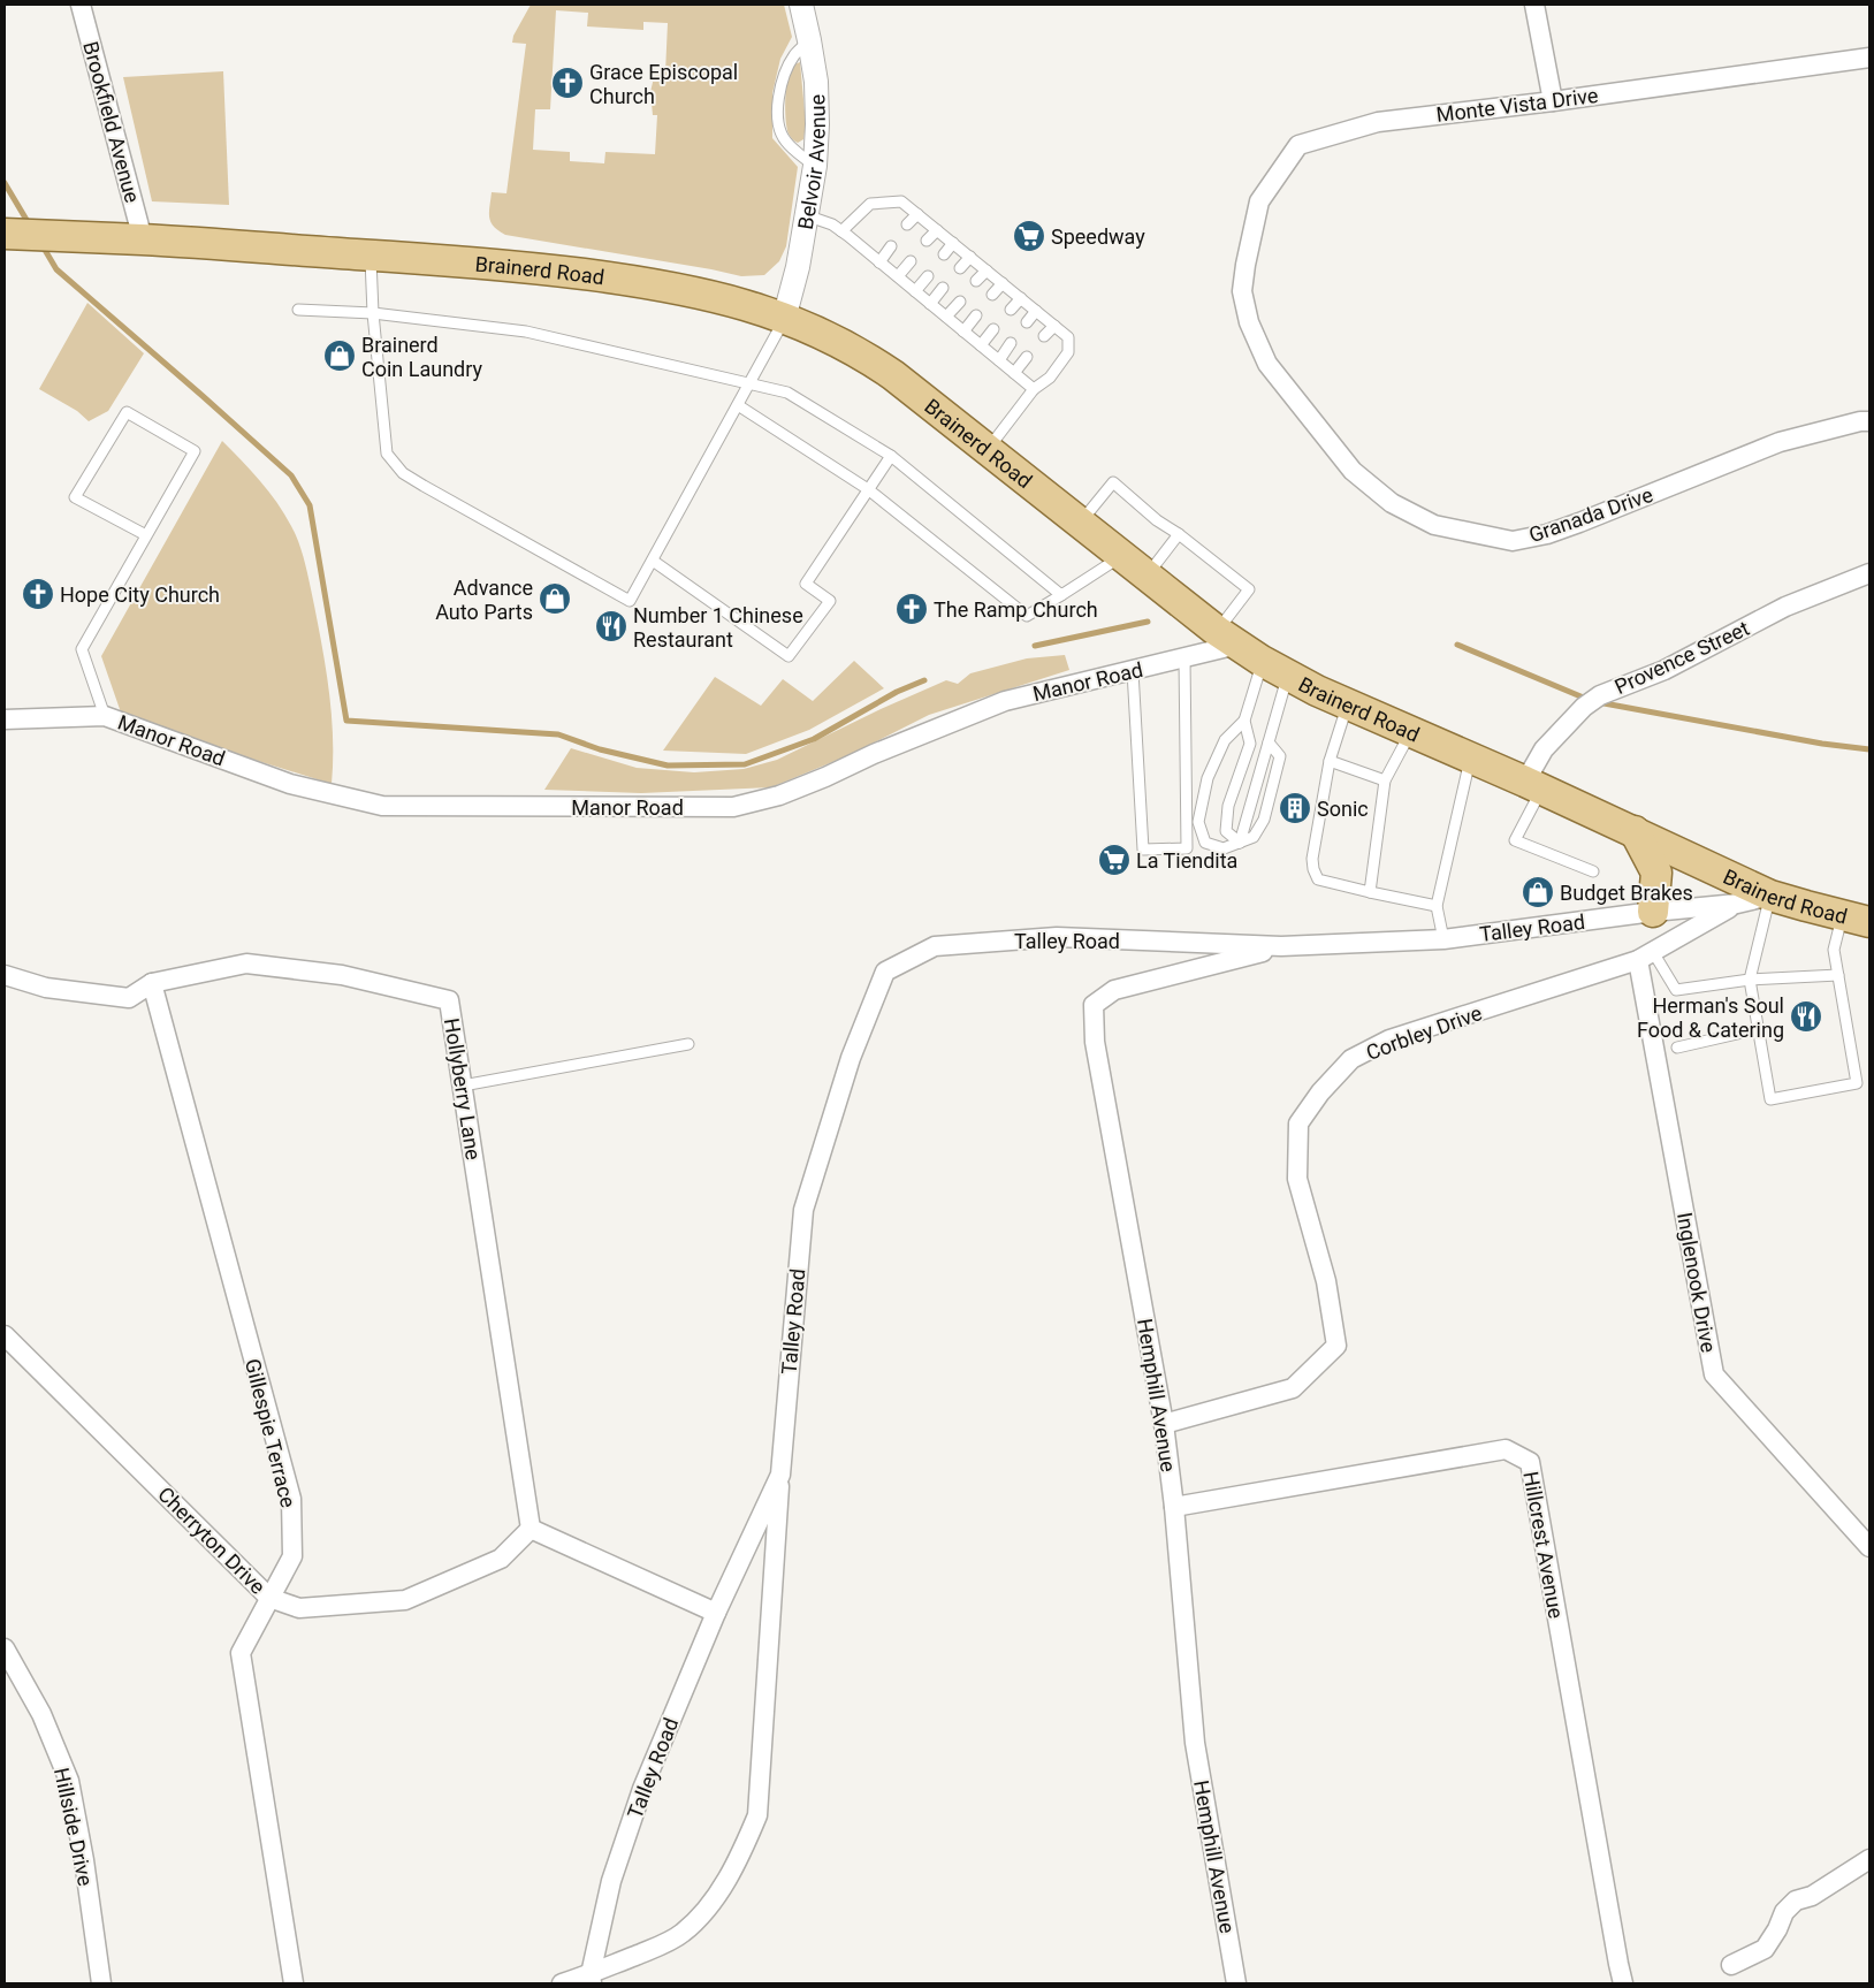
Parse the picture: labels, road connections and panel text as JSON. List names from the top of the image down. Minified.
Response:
{"streets":{"main road":["Brainerd Road"],"street":["Monte Vista Drive","Brookfield Avenue","Belvoir Avenue","Granada Drive","Provence Street","Manor Road","Talley Road","Corbley Drive","Hollyberry Lane","Inglenook Drive","Hemphill Avenue","Gillespie Terrace","Cherryton Drive","Hillcrest Avenue","Hillside Drive"]},"crossings":[["Monte Vista Drive","Granada Drive"],["Brookfield Avenue","Brainerd Road"],["Belvoir Avenue","Brainerd Road"],["Brainerd Road","Provence Street"],["Brainerd Road","Manor Road"],["Brainerd Road","Talley Road"],["Talley Road","Corbley Drive"],["Talley Road","Hemphill Avenue"],["Corbley Drive","Inglenook Drive"],["Corbley Drive","Hemphill Avenue"],["Hollyberry Lane","Gillespie Terrace"],["Hollyberry Lane","Cherryton Drive"],["Hemphill Avenue","Hillcrest Avenue"],["Gillespie Terrace","Cherryton Drive"]],"places":{"church":["Grace Episcopal Church","Hope City Church","The Ramp Church"],"supermarket":["Speedway","La Tiendita"],"shop":["Brainerd Coin Laundry","Advance Auto Parts","Budget Brakes"],"restaurant":["Number 1 Chinese Restaurant","Herman's Soul Food & Catering"],"building":["Sonic"]}}
